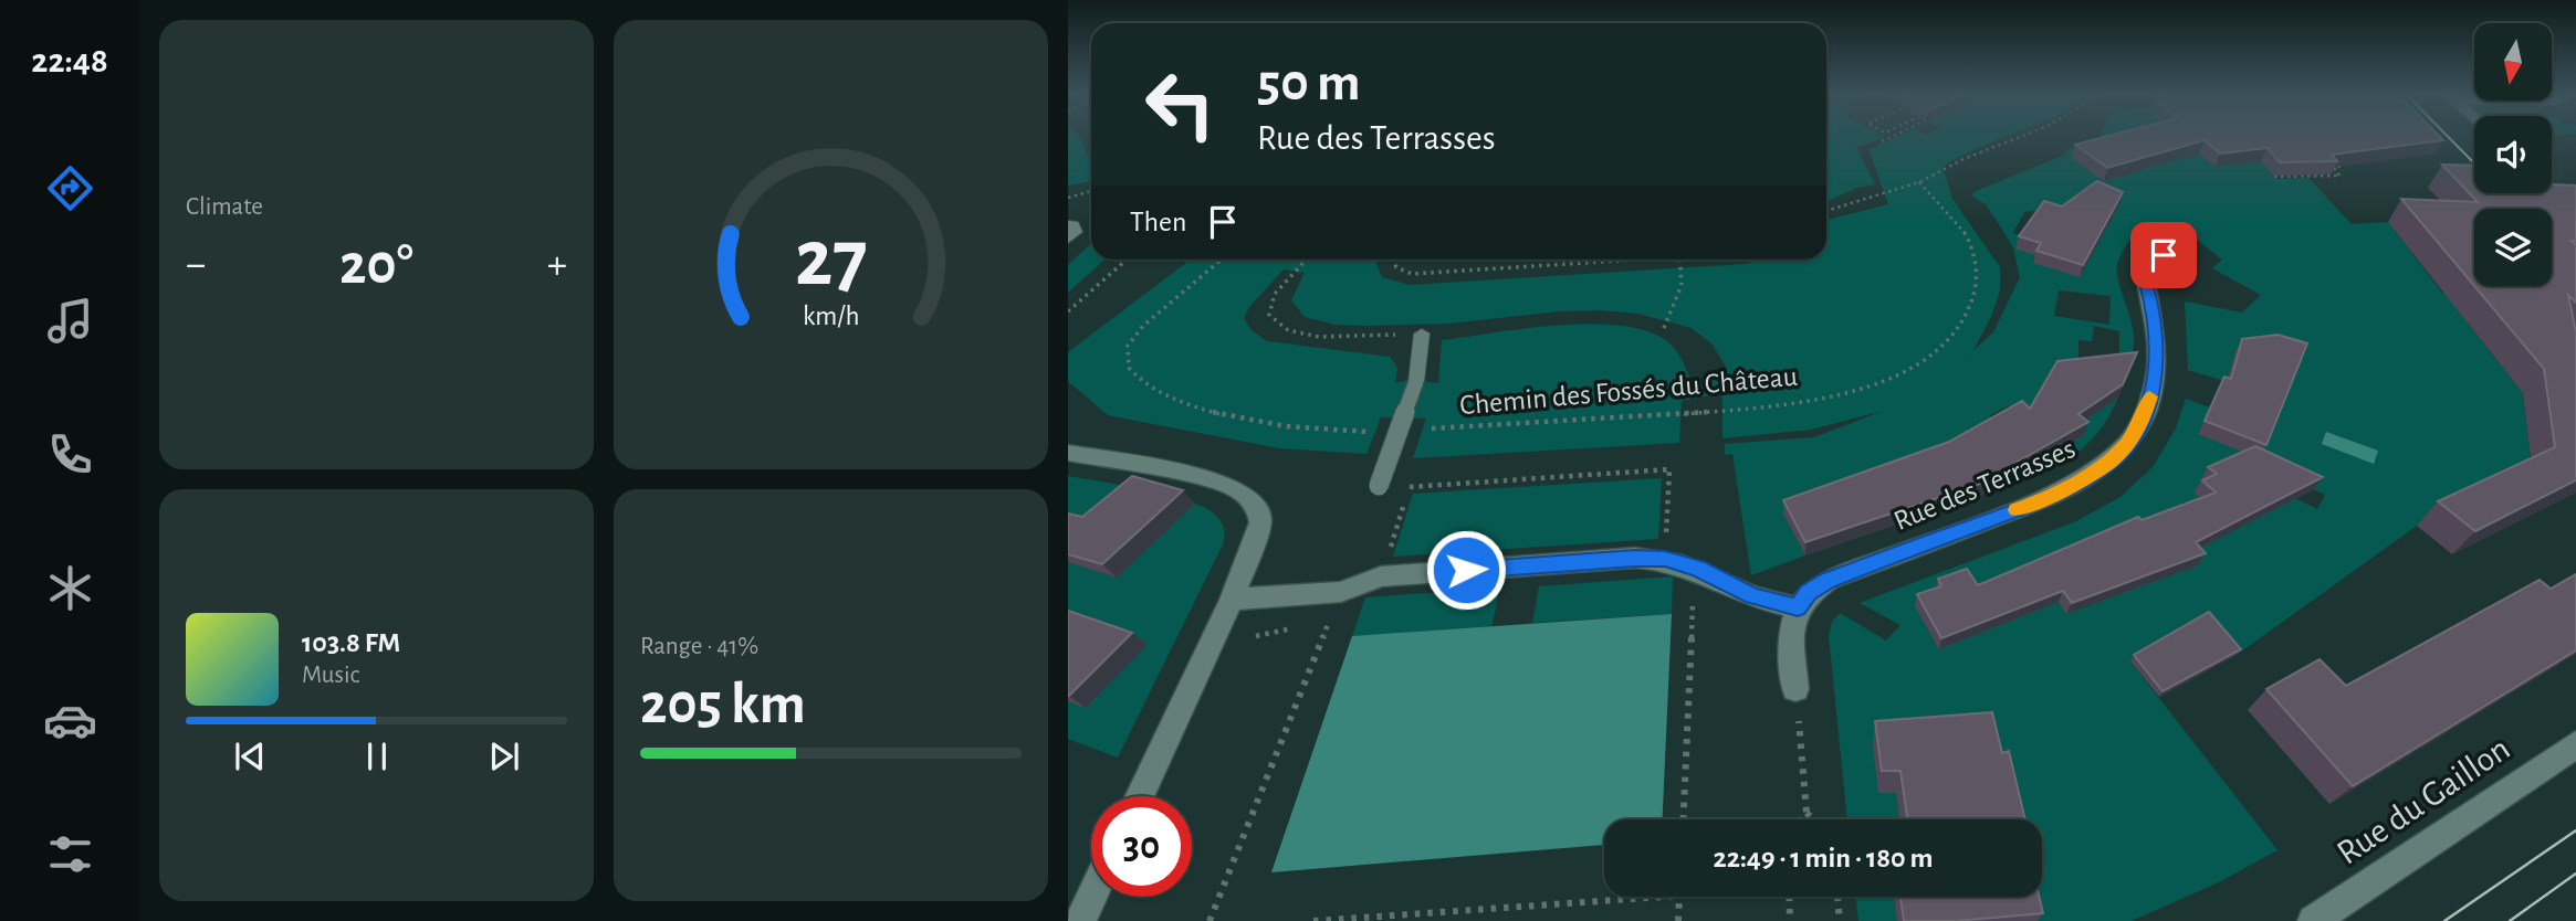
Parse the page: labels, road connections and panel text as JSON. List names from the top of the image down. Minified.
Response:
{"streets":{"street":["Rue des Terrasses","Rue du Gaillon"],"path":["Chemin des Fossés du Château"]},"north":"bottom","page":{"tabs":"22:48","tile":["Climate",["Range · 41%","205 km"]],"turn":["50 m","Rue des Terrasses"],"then":"Then","heat":["−","20°","+"],"song":["103.8 FM","Music"],"limit":"30","trip":"22:49 · 1 min · 180 m","gauge":["27","km/h"]}}
